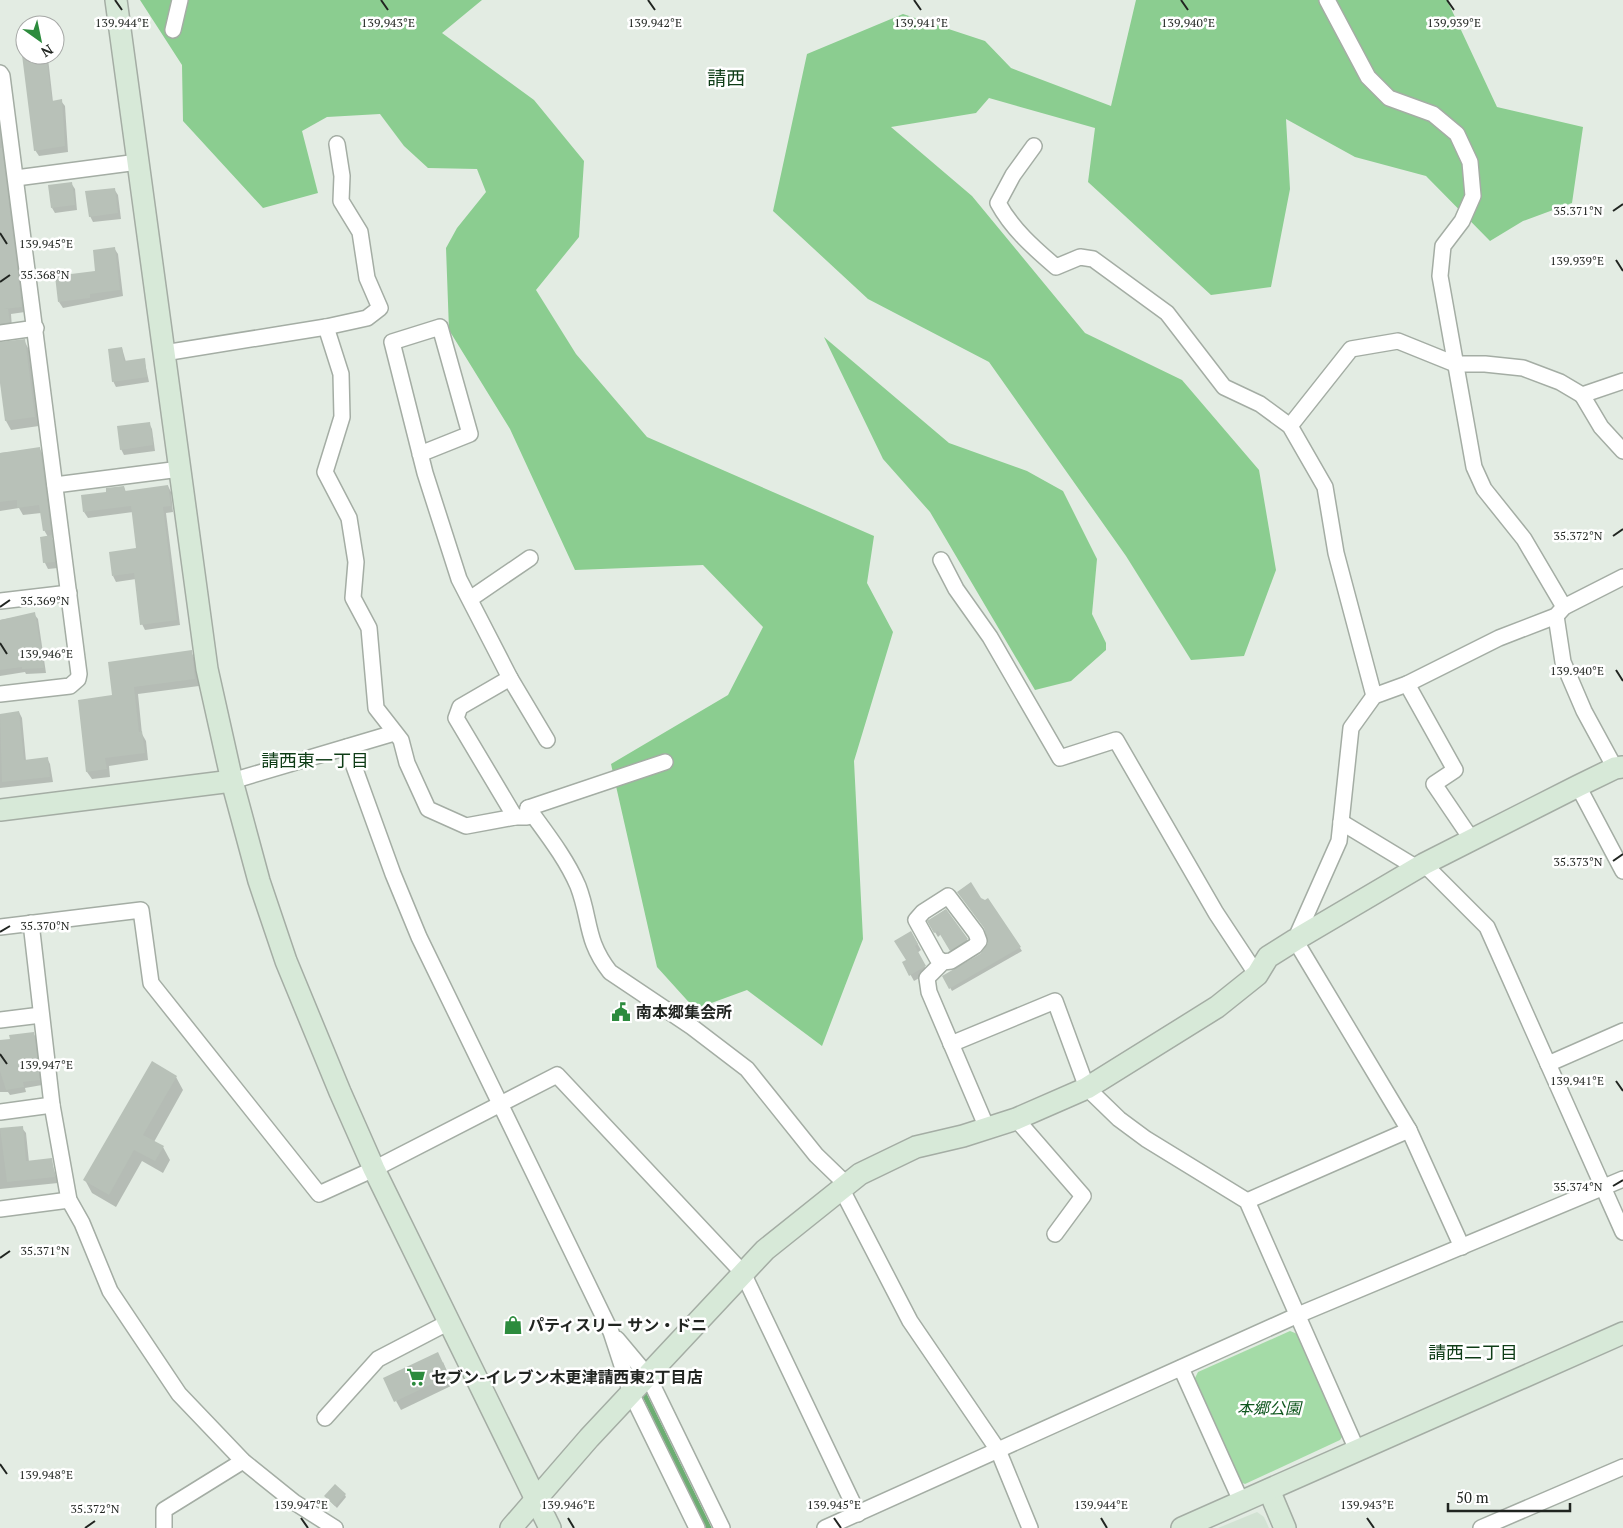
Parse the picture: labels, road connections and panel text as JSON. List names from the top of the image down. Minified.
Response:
{"districts":["請西","請西東一丁目","請西二丁目"],"parks":["本郷公園"],"places":{"public building":["南本郷集会所"],"shop":["パティスリー サン・ドニ"],"supermarket":["セブン-イレブン木更津請西東2丁目店"]},"scale_bar":"50 m","north":"bottom right","coordinates":["139.944°E","139.943°E","139.942°E","139.941°E","139.940°E","139.939°E","35.371°N","139.945°E","35.368°N","35.372°N","35.369°N","139.946°E","35.373°N","35.370°N","139.947°E","35.374°N","139.948°E"]}
